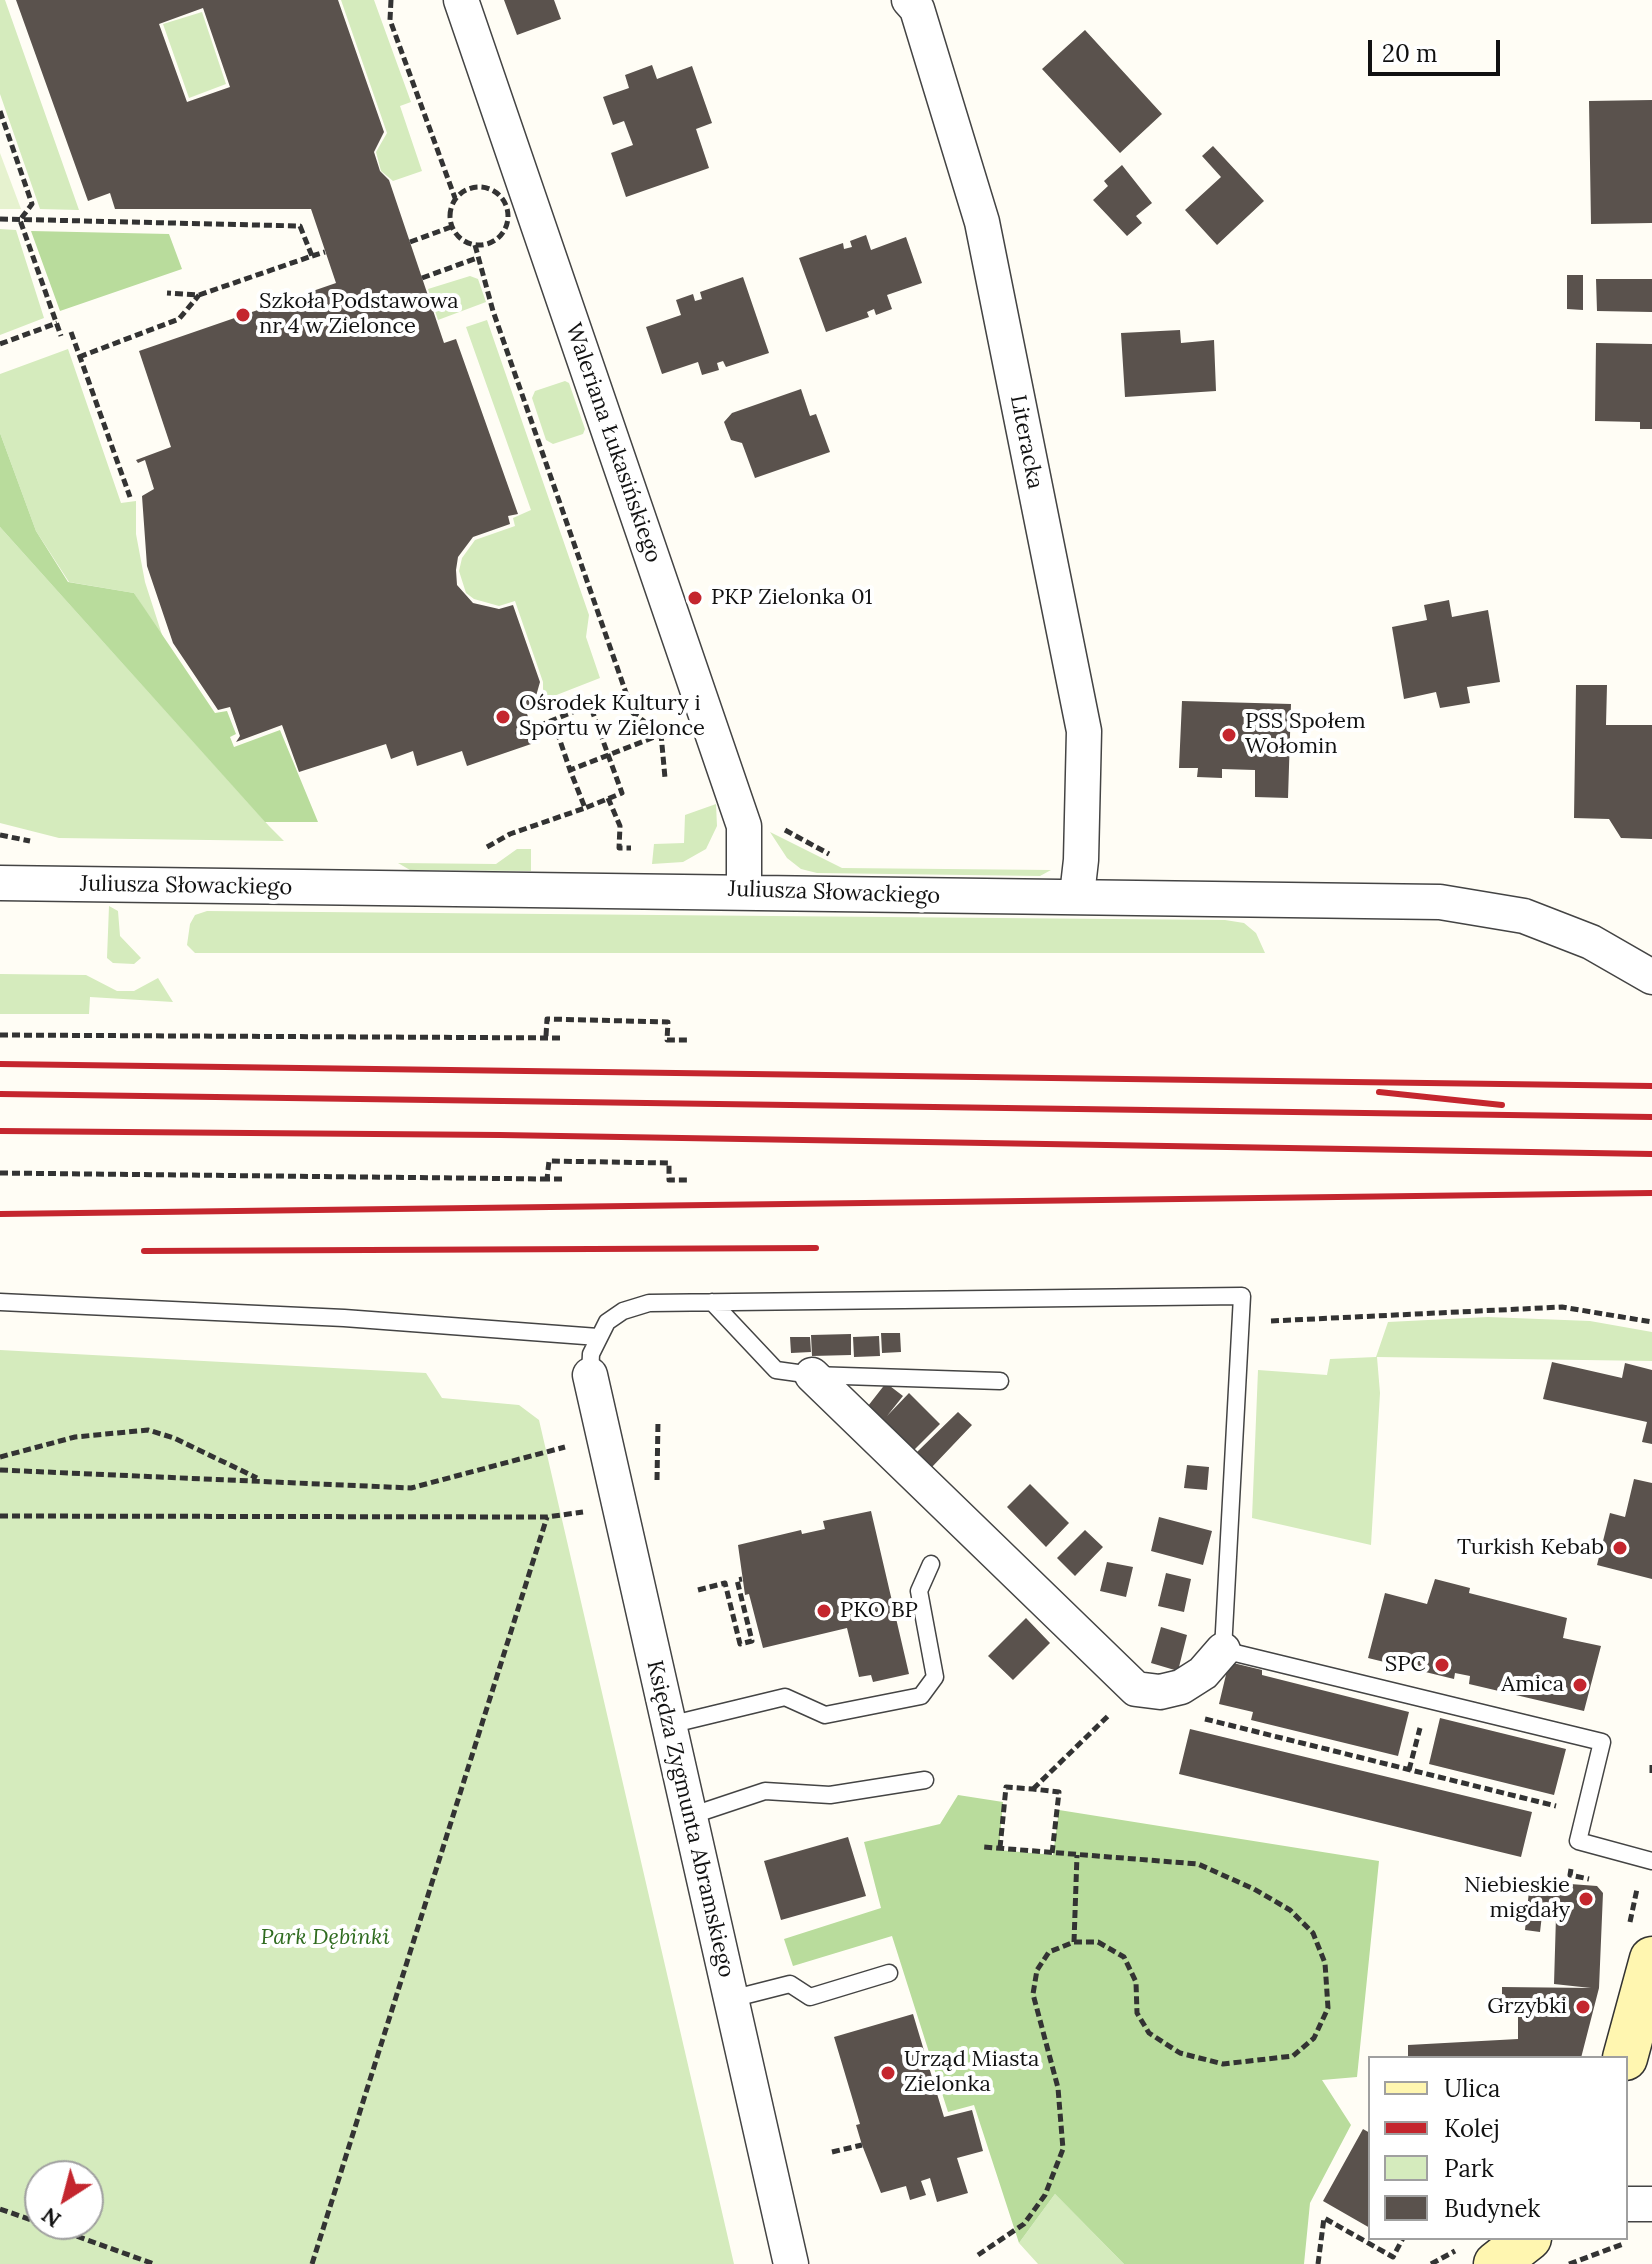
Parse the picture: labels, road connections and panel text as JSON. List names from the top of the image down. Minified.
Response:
{"streets":{"street":["Literacka","Waleriana Łukasińskiego","Juliusza Słowackiego","Księdza Zygmunta Abramskiego"]},"crossings":[["Literacka","Juliusza Słowackiego"],["Waleriana Łukasińskiego","Juliusza Słowackiego"]],"parks":["Park Dębinki"],"places":["Szkoła Podstawowa nr 4 w Zielonce","PKP Zielonka 01","Ośrodek Kultury i Sportu w Zielonce","PSS Społem Wołomin","Turkish Kebab","PKO BP","SPC","Amica","Niebieskie migdały","Grzybki","Urząd Miasta Zielonka"],"legend":["Ulica","Kolej","Park","Budynek"],"scale_bar":"20 m","north":"bottom left"}
